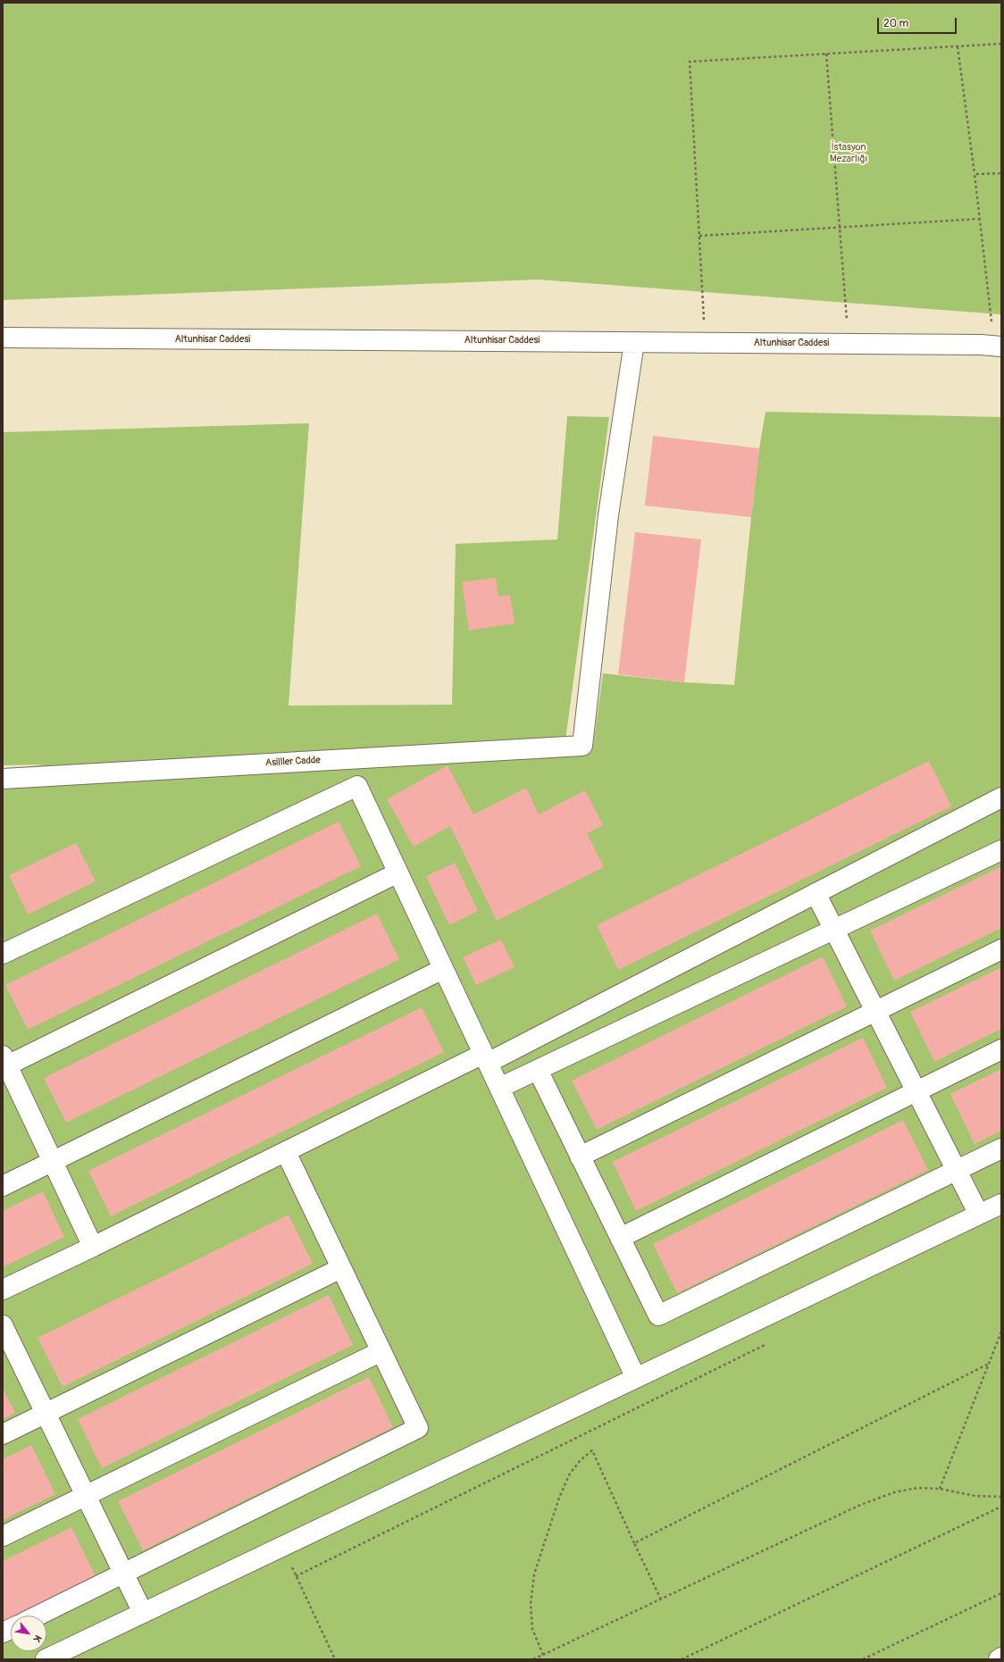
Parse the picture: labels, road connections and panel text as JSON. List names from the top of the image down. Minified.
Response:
{"streets":{"street":["Altunhisar Caddesi","Asilller Cadde"]},"crossings":[["Altunhisar Caddesi","Asilller Cadde"]],"parks":["İstasyon Mezarlığı"],"scale_bar":"20 m","north":"bottom right"}
